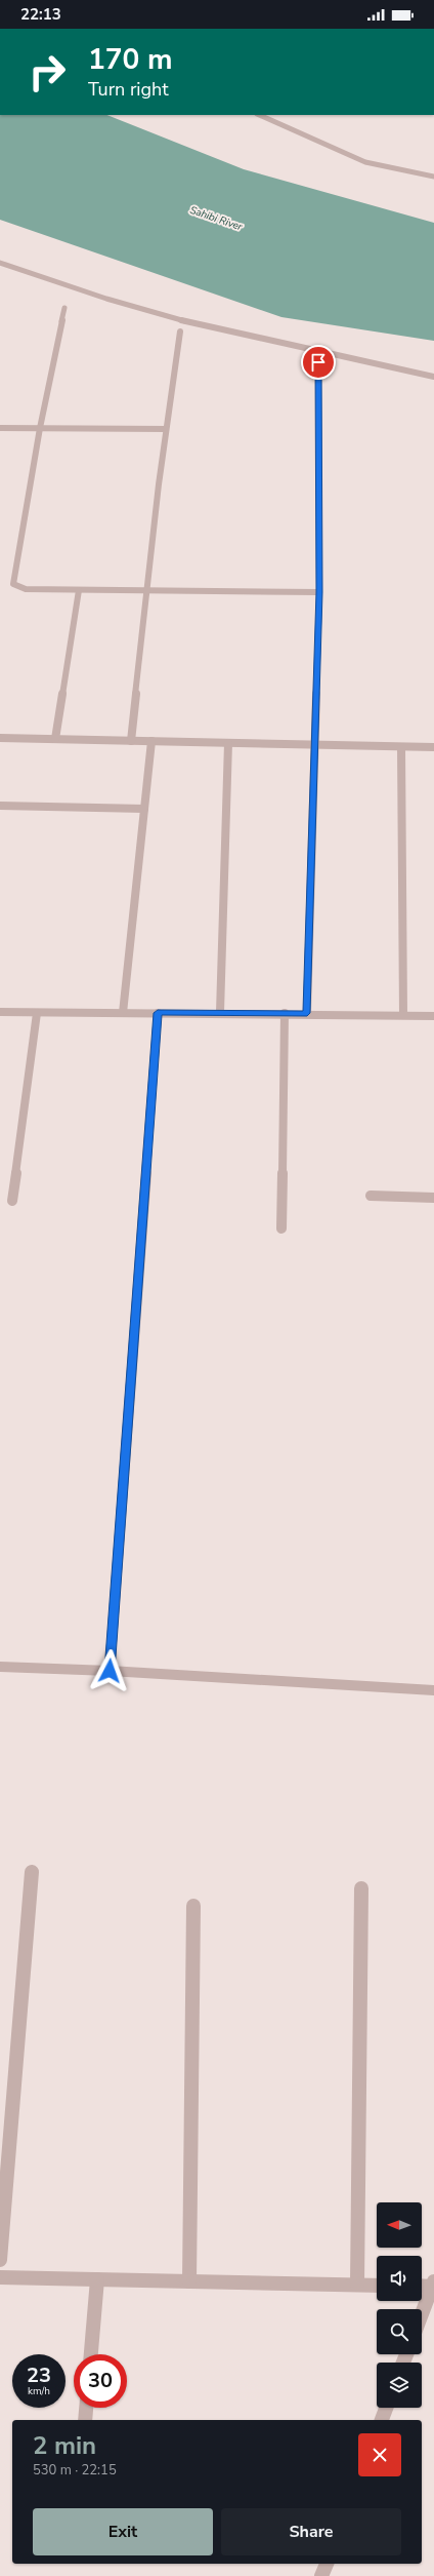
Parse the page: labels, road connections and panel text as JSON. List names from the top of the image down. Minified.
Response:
{"water":["Sahibi River"],"north":"left","page":{"status":"22:13","turn":["170 m","Turn right"],"speed":"23 km/h","limit":"30","heading":["2 min","530 m · 22:15"],"buttons":["Exit","Share"]}}
